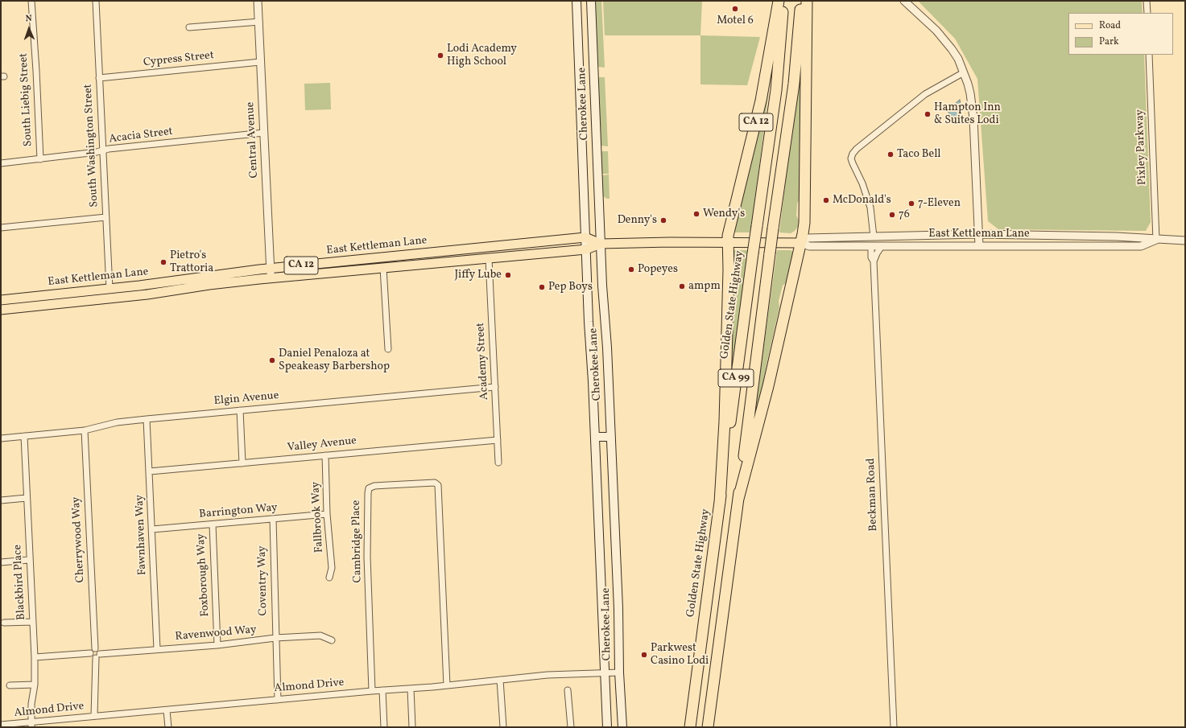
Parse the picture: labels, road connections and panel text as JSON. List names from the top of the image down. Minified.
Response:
{"streets":{"highway":["CA 12","Golden State Highway","CA 99"],"main road":["Cherokee Lane","East Kettleman Lane"],"street":["Cypress Street","South Liebig Street","Acacia Street","Central Avenue","South Washington Street","Pixley Parkway","Academy Street","Elgin Avenue","Valley Avenue","Beckman Road","Barrington Way","Fallbrook Way","Fawnhaven Way","Cherrywood Way","Cambridge Place","Foxborough Way","Coventry Way","Blackbird Place","Ravenwood Way","Almond Drive"]},"crossings":[["Cypress Street","Central Avenue"],["Cypress Street","South Washington Street"],["South Liebig Street","Acacia Street"],["Cherokee Lane","East Kettleman Lane"],["Cherokee Lane","Almond Drive"],["CA 12","East Kettleman Lane"],["Acacia Street","Central Avenue"],["Acacia Street","South Washington Street"],["Central Avenue","East Kettleman Lane"],["South Washington Street","East Kettleman Lane"],["Pixley Parkway","East Kettleman Lane"],["East Kettleman Lane","Academy Street"],["East Kettleman Lane","Beckman Road"],["Academy Street","Elgin Avenue"],["Academy Street","Valley Avenue"],["Elgin Avenue","Fawnhaven Way"],["Elgin Avenue","Cherrywood Way"],["Elgin Avenue","Blackbird Place"],["Valley Avenue","Fallbrook Way"],["Valley Avenue","Fawnhaven Way"],["Barrington Way","Fallbrook Way"],["Barrington Way","Fawnhaven Way"],["Barrington Way","Foxborough Way"],["Barrington Way","Coventry Way"],["Fawnhaven Way","Ravenwood Way"],["Cherrywood Way","Ravenwood Way"],["Cambridge Place","Almond Drive"],["Foxborough Way","Ravenwood Way"],["Coventry Way","Ravenwood Way"],["Coventry Way","Almond Drive"],["Blackbird Place","Almond Drive"]],"places":["Motel 6","Lodi Academy High School","Hampton Inn & Suites Lodi","Taco Bell","McDonald's","7-Eleven","Wendy's","76","Denny's","Pietro's Trattoria","Popeyes","Jiffy Lube","ampm","Pep Boys","Daniel Penaloza at Speakeasy Barbershop","Parkwest Casino Lodi"],"legend":["Road","Park"],"north":"top"}
